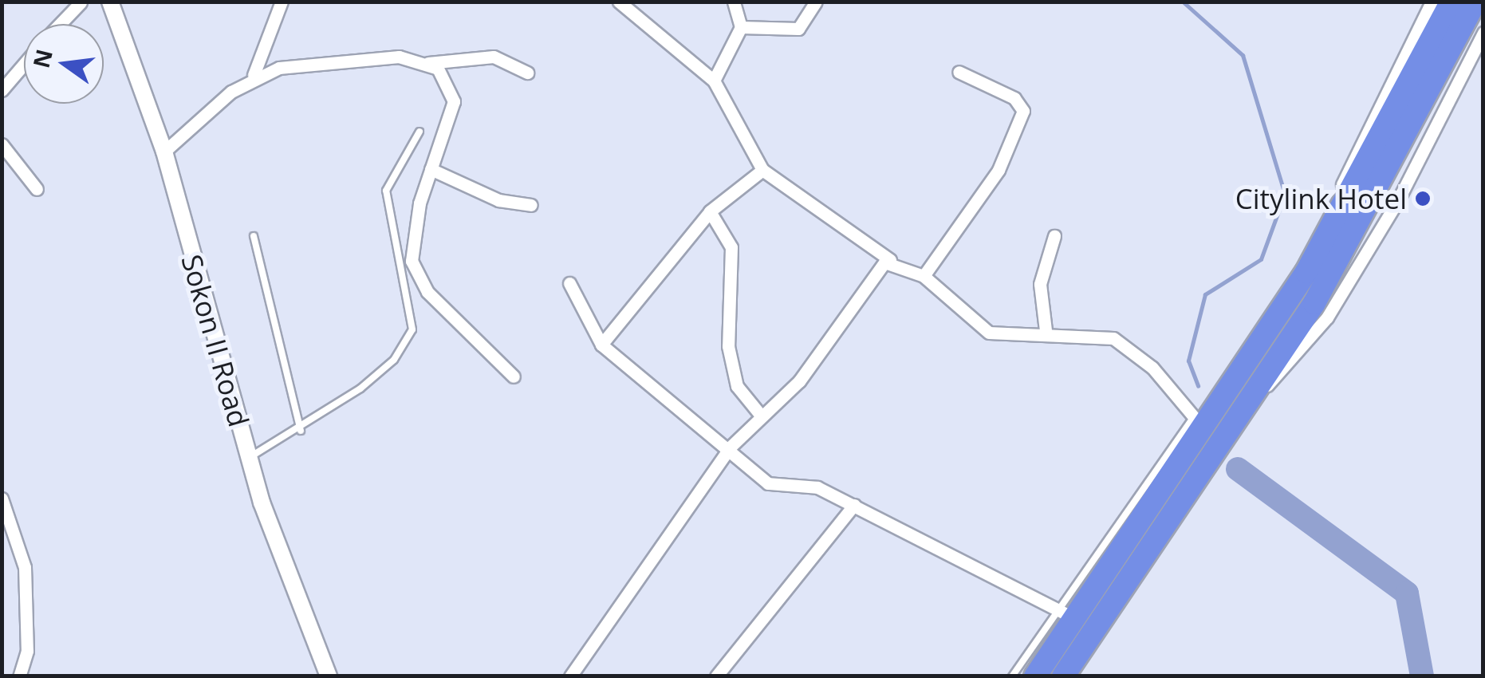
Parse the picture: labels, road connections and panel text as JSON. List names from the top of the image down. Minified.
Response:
{"streets":{"street":["Sokon II Road"]},"places":["Citylink Hotel"],"north":"left"}
